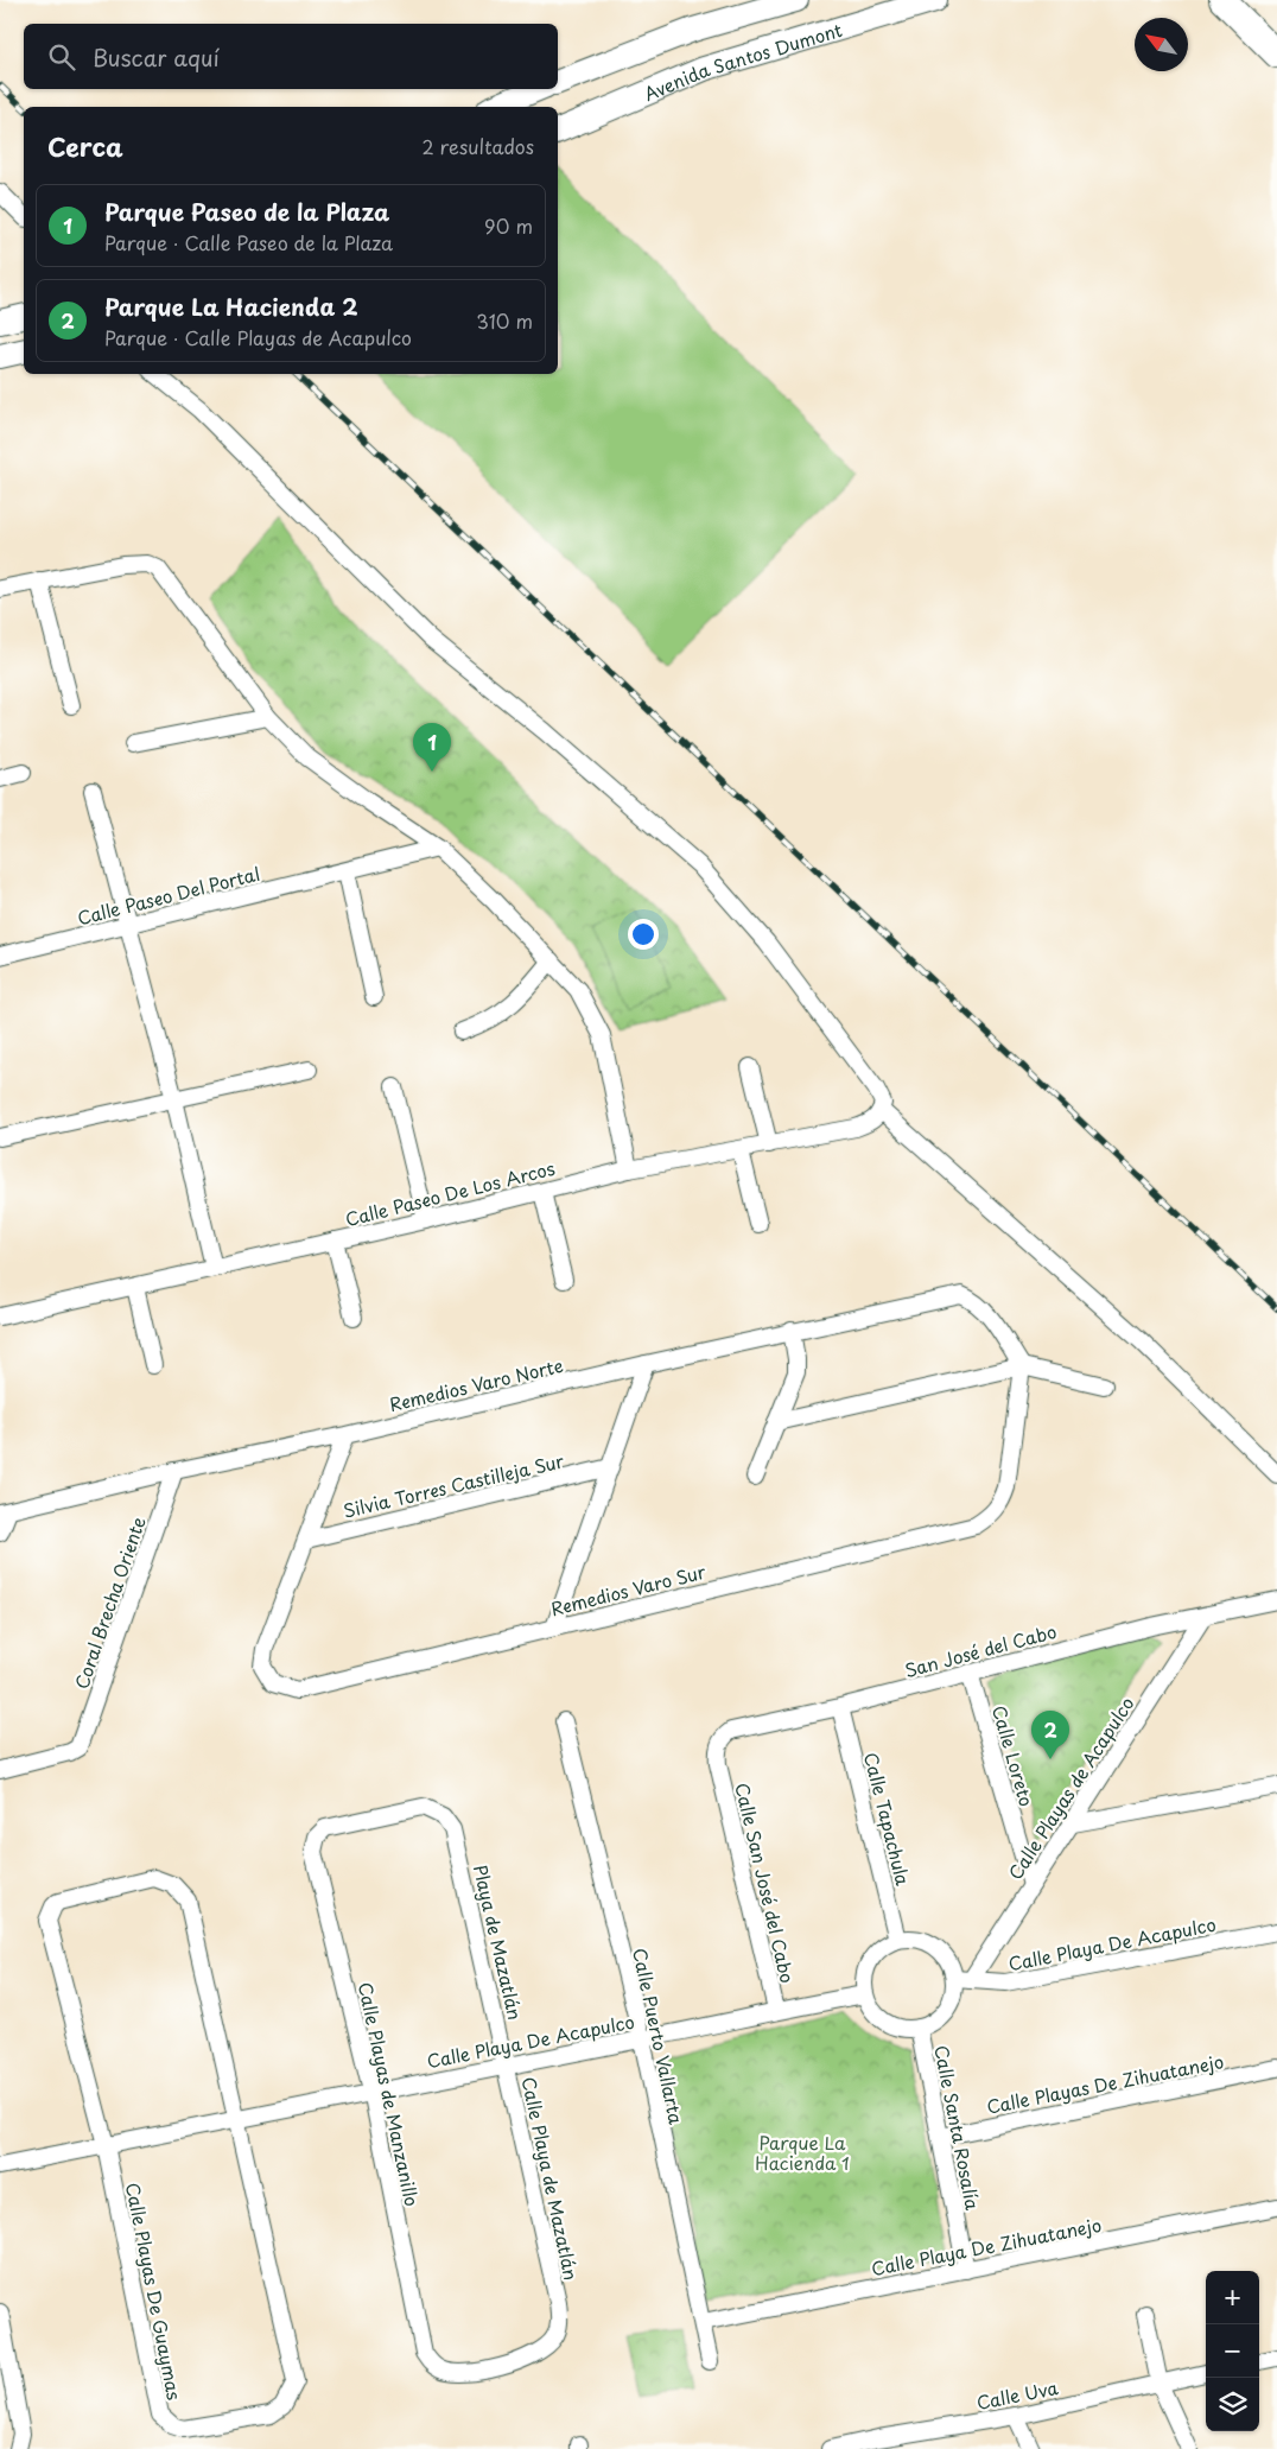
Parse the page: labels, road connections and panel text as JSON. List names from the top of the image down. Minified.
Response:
{"streets":{"main road":["Avenida Santos Dumont"],"street":["Calle Paseo Del Portal","Calle Paseo De Los Arcos","Remedios Varo Norte","Silvia Torres Castilleja Sur","Remedios Varo Sur","Coral Brecha Oriente","San José del Cabo","Calle Loreto","Calle Playas de Acapulco","Calle Tapachula","Calle San José del Cabo","Playa de Mazatlán","Calle Playa De Acapulco","Calle Puerto Vallarta","Calle Playas De Zihuatanejo","Calle Playas de Manzanillo","Calle Santa Rosalía","Calle Playa de Mazatlán","Calle Playa De Zihuatanejo","Calle Playas De Guaymas","Calle Uva"]},"crossings":[["Remedios Varo Norte","Remedios Varo Sur"],["Remedios Varo Norte","Coral Brecha Oriente"],["Silvia Torres Castilleja Sur","Remedios Varo Sur"],["San José del Cabo","Calle Loreto"],["San José del Cabo","Calle Playas de Acapulco"],["San José del Cabo","Calle Tapachula"],["San José del Cabo","Calle San José del Cabo"],["Calle Loreto","Calle Playas de Acapulco"],["Calle Playas de Acapulco","Calle Playa De Acapulco"],["Calle Tapachula","Calle Playa De Acapulco"],["Calle Tapachula","Calle Santa Rosalía"],["Calle San José del Cabo","Calle Playa De Acapulco"],["Playa de Mazatlán","Calle Playa De Acapulco"],["Playa de Mazatlán","Calle Playas de Manzanillo"],["Playa de Mazatlán","Calle Playa de Mazatlán"],["Calle Playa De Acapulco","Calle Puerto Vallarta"],["Calle Playa De Acapulco","Calle Playas de Manzanillo"],["Calle Playa De Acapulco","Calle Santa Rosalía"],["Calle Playa De Acapulco","Calle Playa de Mazatlán"],["Calle Playa De Acapulco","Calle Playas De Guaymas"],["Calle Puerto Vallarta","Calle Playa De Zihuatanejo"],["Calle Playas De Zihuatanejo","Calle Santa Rosalía"],["Calle Playas de Manzanillo","Calle Playa de Mazatlán"],["Calle Santa Rosalía","Calle Playa De Zihuatanejo"]],"parks":["Parque La Hacienda 1"],"north":"top left","page":{"search":"Buscar aquí","heading":["Cerca","2 resultados"],"list":[{"mark":"1","name":"Parque Paseo de la Plaza","note":"Parque · Calle Paseo de la Plaza","value":"90 m"},{"mark":"2","name":"Parque La Hacienda 2","note":"Parque · Calle Playas de Acapulco","value":"310 m"}],"pins":["1","2"],"map_buttons":["+","−"]}}
